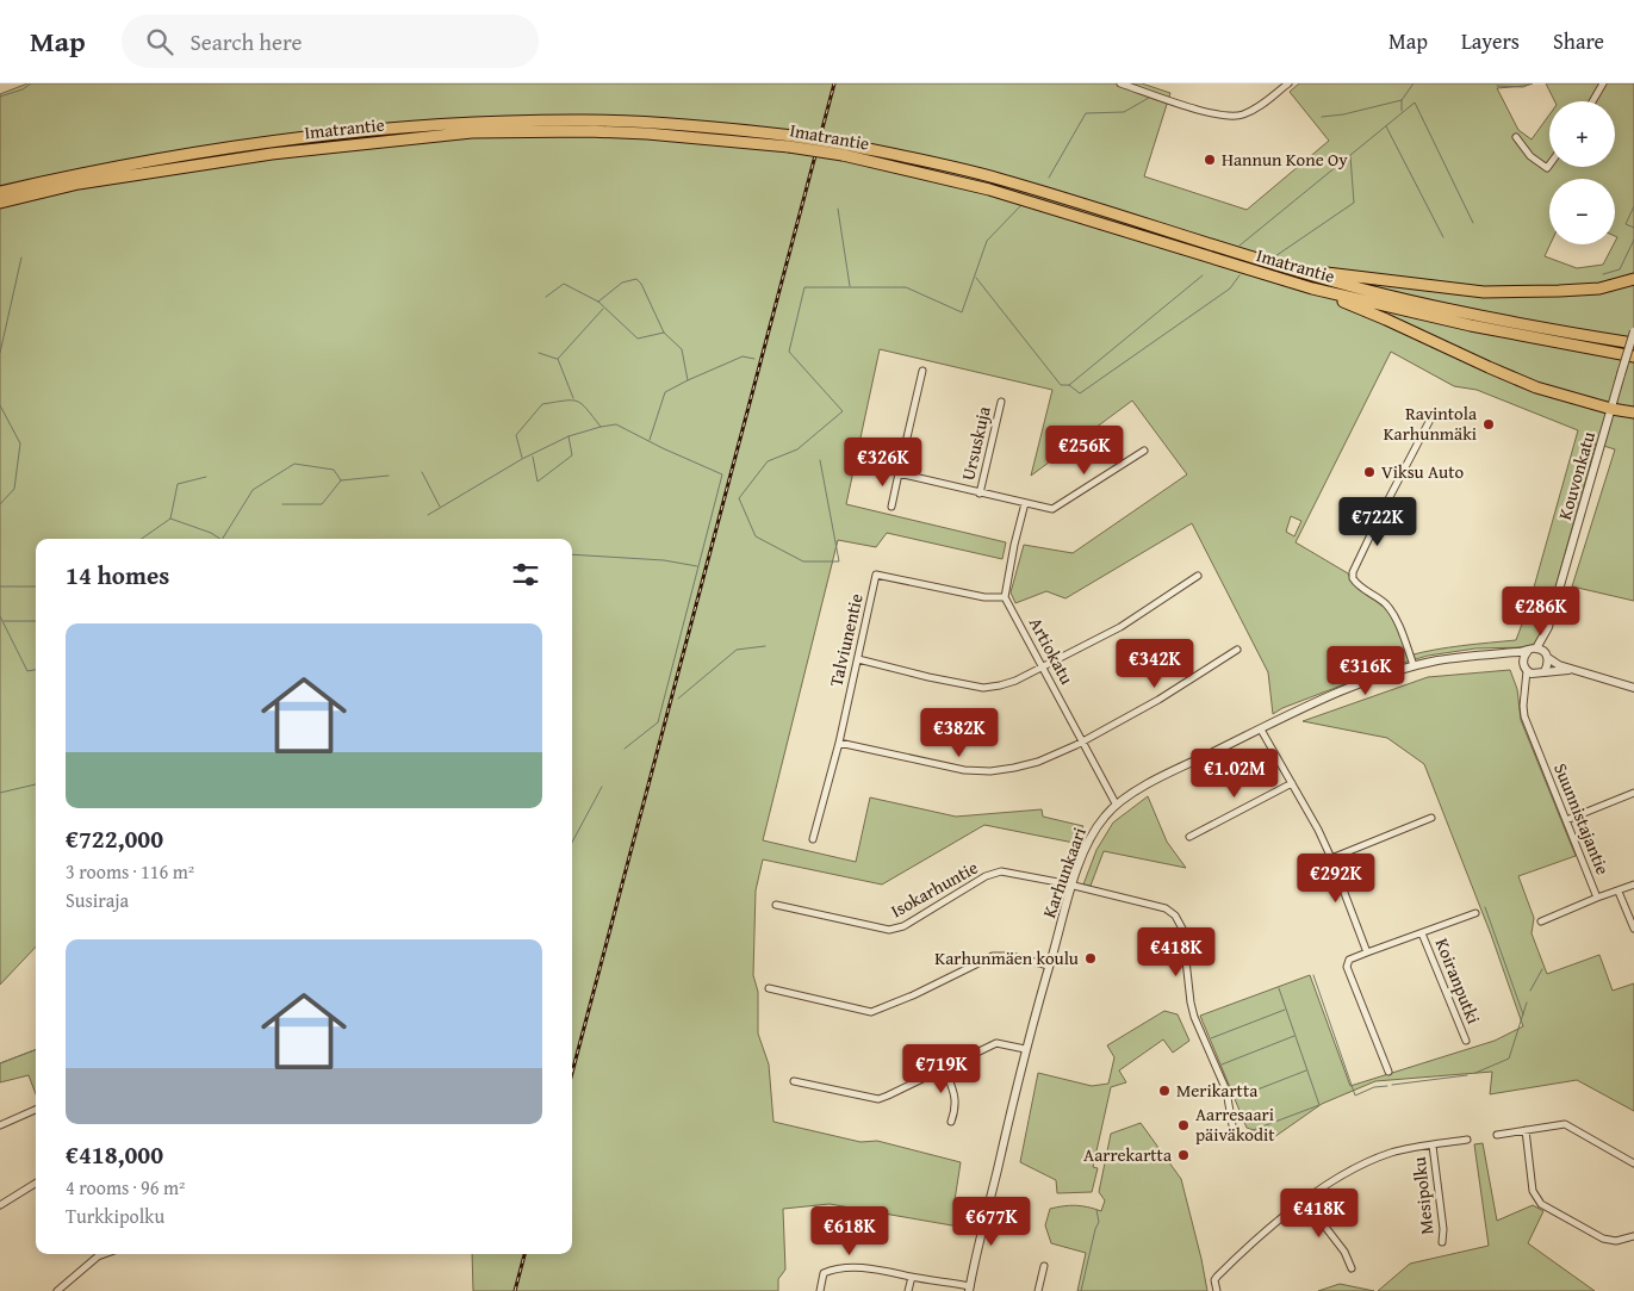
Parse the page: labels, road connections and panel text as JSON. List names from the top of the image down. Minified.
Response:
{"streets":{"highway":["Imatrantie"],"street":["Ursuskuja","Kouvonkatu","Talviunentie","Artiokatu","Suunnistajantie","Karhunkaari","Isokarhuntie","Koiranputki","Mesipolku"]},"crossings":[["Kouvonkatu","Suunnistajantie"],["Kouvonkatu","Karhunkaari"],["Talviunentie","Artiokatu"],["Artiokatu","Karhunkaari"],["Suunnistajantie","Karhunkaari"],["Karhunkaari","Isokarhuntie"]],"places":["Hannun Kone Oy","Ravintola Karhunmäki","Viksu Auto","Karhunmäen koulu","Merikartta","Aarresaari päiväkodit","Aarrekartta"],"page":{"header":"Map","search":"Search here","nav":["Map","Layers","Share"],"map_buttons":["+","−"],"price":["€256K","€326K","€722K","€286K","€342K","€316K","€382K","€1.02M","€292K","€418K","€719K","€418K","€677K","€618K"],"heading":"14 homes","list":[{"name":"€722,000","note":"3 rooms · 116 m² · Susiraja"},{"name":"€418,000","note":"4 rooms · 96 m² · Turkkipolku"}]}}
